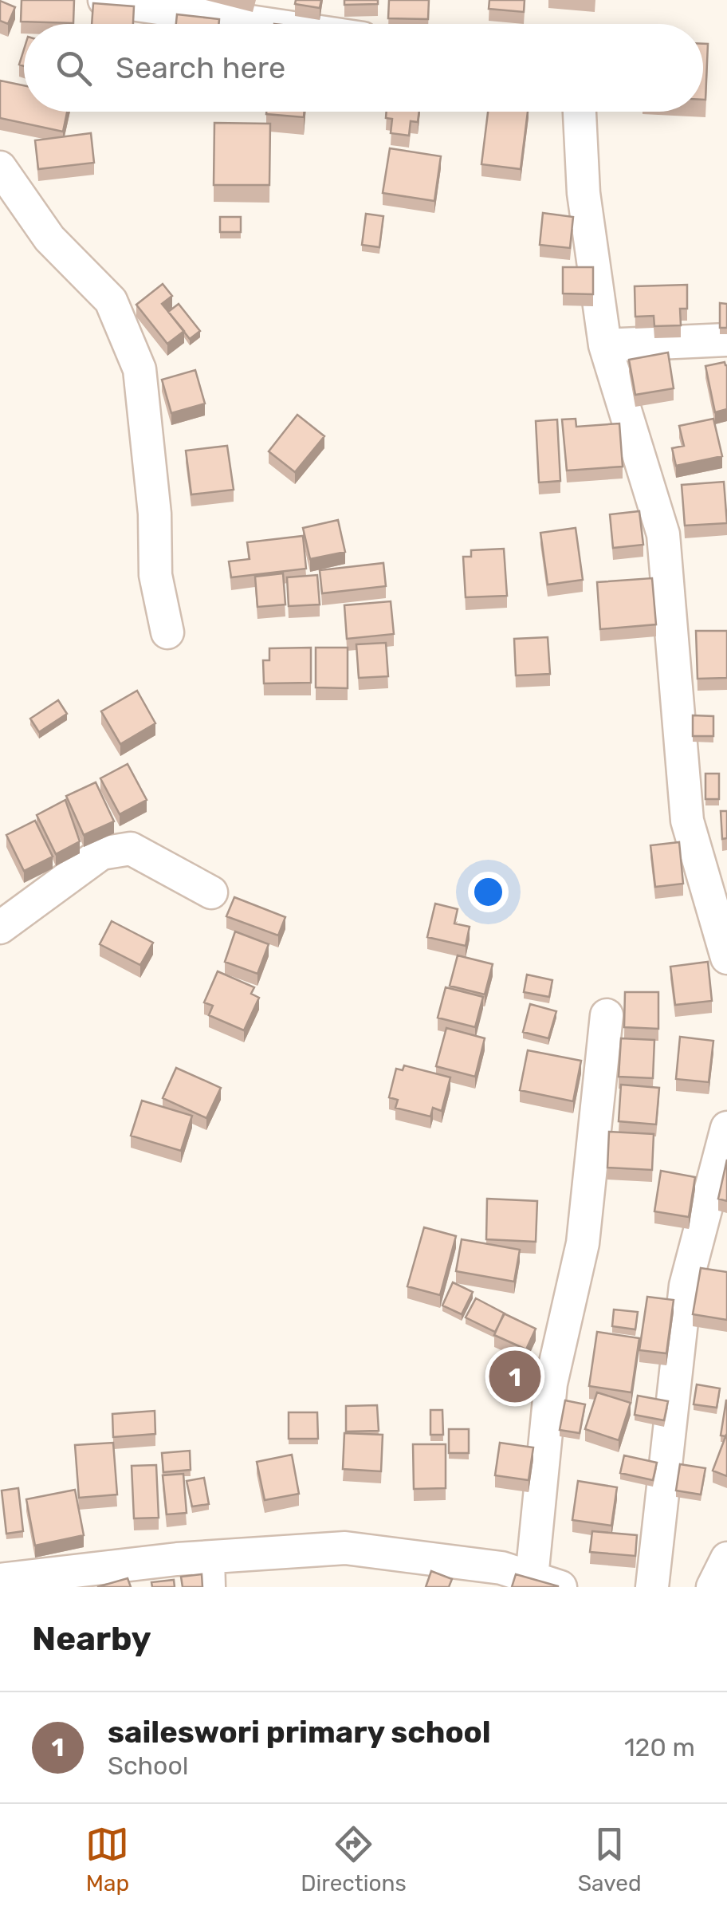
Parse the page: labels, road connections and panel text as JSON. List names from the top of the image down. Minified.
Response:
{"page":{"search":"Search here","pins":"1","heading":"Nearby","list":[{"mark":"1","name":"saileswori primary school","note":"School","value":"120 m"}],"nav":["Map","Directions","Saved"]}}
